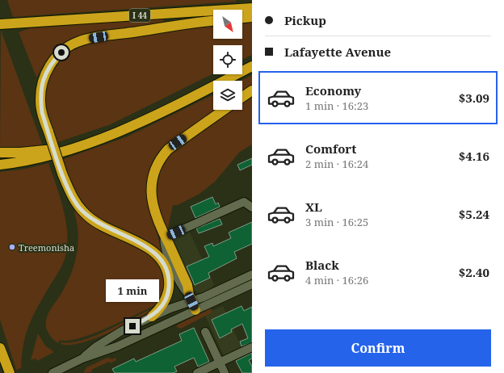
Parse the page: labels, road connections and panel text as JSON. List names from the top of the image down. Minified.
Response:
{"streets":{"highway":["I 44"]},"places":["Treemonisha"],"north":"bottom right","page":{"banner":["Pickup","Lafayette Avenue"],"list":[{"name":"Economy","note":"1 min · 16:23","value":"$3.09"},{"name":"Comfort","note":"2 min · 16:24","value":"$4.16"},{"name":"XL","note":"3 min · 16:25","value":"$5.24"},{"name":"Black","note":"4 min · 16:26","value":"$2.40"}],"bubble":"1 min","buttons":"Confirm"}}
